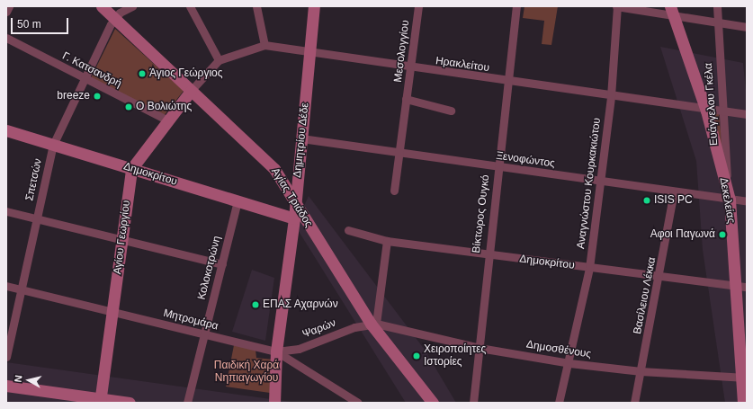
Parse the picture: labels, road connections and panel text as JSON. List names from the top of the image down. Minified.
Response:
{"streets":{"street":["Μεσολογγίου","Ηρακλείτου","Γ. Κατσανδρή","Ευάγγελου Γκέλα","Δημητρίου Δέδε","Ξενοφώντος","Δημοκρίτου","Σπετσών","Αναγνώστου Κουρκακιώτου","Αγίας Τριάδος","Δεκελείας","Βίκτωρος Ουγκό","Αγίου Γεωργίου","Κολοκοτρώνη","Βασίλειου Λέκκα","Μητρομάρα","Ψαρών","Δημοσθένους"]},"crossings":[["Μεσολογγίου","Ηρακλείτου"],["Μεσολογγίου","Ξενοφώντος"],["Ηρακλείτου","Ευάγγελου Γκέλα"],["Ηρακλείτου","Δημητρίου Δέδε"],["Ηρακλείτου","Αναγνώστου Κουρκακιώτου"],["Ηρακλείτου","Αγίας Τριάδος"],["Ηρακλείτου","Δεκελείας"],["Ηρακλείτου","Βίκτωρος Ουγκό"],["Ηρακλείτου","Αγίου Γεωργίου"],["Γ. Κατσανδρή","Σπετσών"],["Γ. Κατσανδρή","Αγίου Γεωργίου"],["Ευάγγελου Γκέλα","Ξενοφώντος"],["Ευάγγελου Γκέλα","Δεκελείας"],["Δημητρίου Δέδε","Ξενοφώντος"],["Δημητρίου Δέδε","Δημοκρίτου"],["Δημητρίου Δέδε","Αγίας Τριάδος"],["Δημητρίου Δέδε","Μητρομάρα"],["Δημητρίου Δέδε","Ψαρών"],["Ξενοφώντος","Αναγνώστου Κουρκακιώτου"],["Ξενοφώντος","Δεκελείας"],["Ξενοφώντος","Βίκτωρος Ουγκό"],["Ξενοφώντος","Βασίλειου Λέκκα"],["Δημοκρίτου","Σπετσών"],["Δημοκρίτου","Αναγνώστου Κουρκακιώτου"],["Δημοκρίτου","Δεκελείας"],["Δημοκρίτου","Βίκτωρος Ουγκό"],["Δημοκρίτου","Αγίου Γεωργίου"],["Δημοκρίτου","Κολοκοτρώνη"],["Δημοκρίτου","Βασίλειου Λέκκα"],["Σπετσών","Αγίας Τριάδος"],["Σπετσών","Μητρομάρα"],["Αναγνώστου Κουρκακιώτου","Δημοσθένους"],["Αγίας Τριάδος","Αγίου Γεωργίου"],["Αγίας Τριάδος","Ψαρών"],["Αγίας Τριάδος","Δημοσθένους"],["Δεκελείας","Δημοσθένους"],["Βίκτωρος Ουγκό","Δημοσθένους"],["Αγίου Γεωργίου","Μητρομάρα"],["Κολοκοτρώνη","Μητρομάρα"],["Βασίλειου Λέκκα","Δημοσθένους"],["Μητρομάρα","Ψαρών"],["Ψαρών","Δημοσθένους"]],"parks":["Παιδική Χαρά Νηπιαγωγίου"],"places":["Άγιος Γεώργιος","breeze","Ο Βολιώτης","ISIS PC","Αφοι Παγωνά","ΕΠΑΣ Αχαρνών","Χειροποίητες Ιστορίες"],"scale_bar":"50 m","north":"left"}
